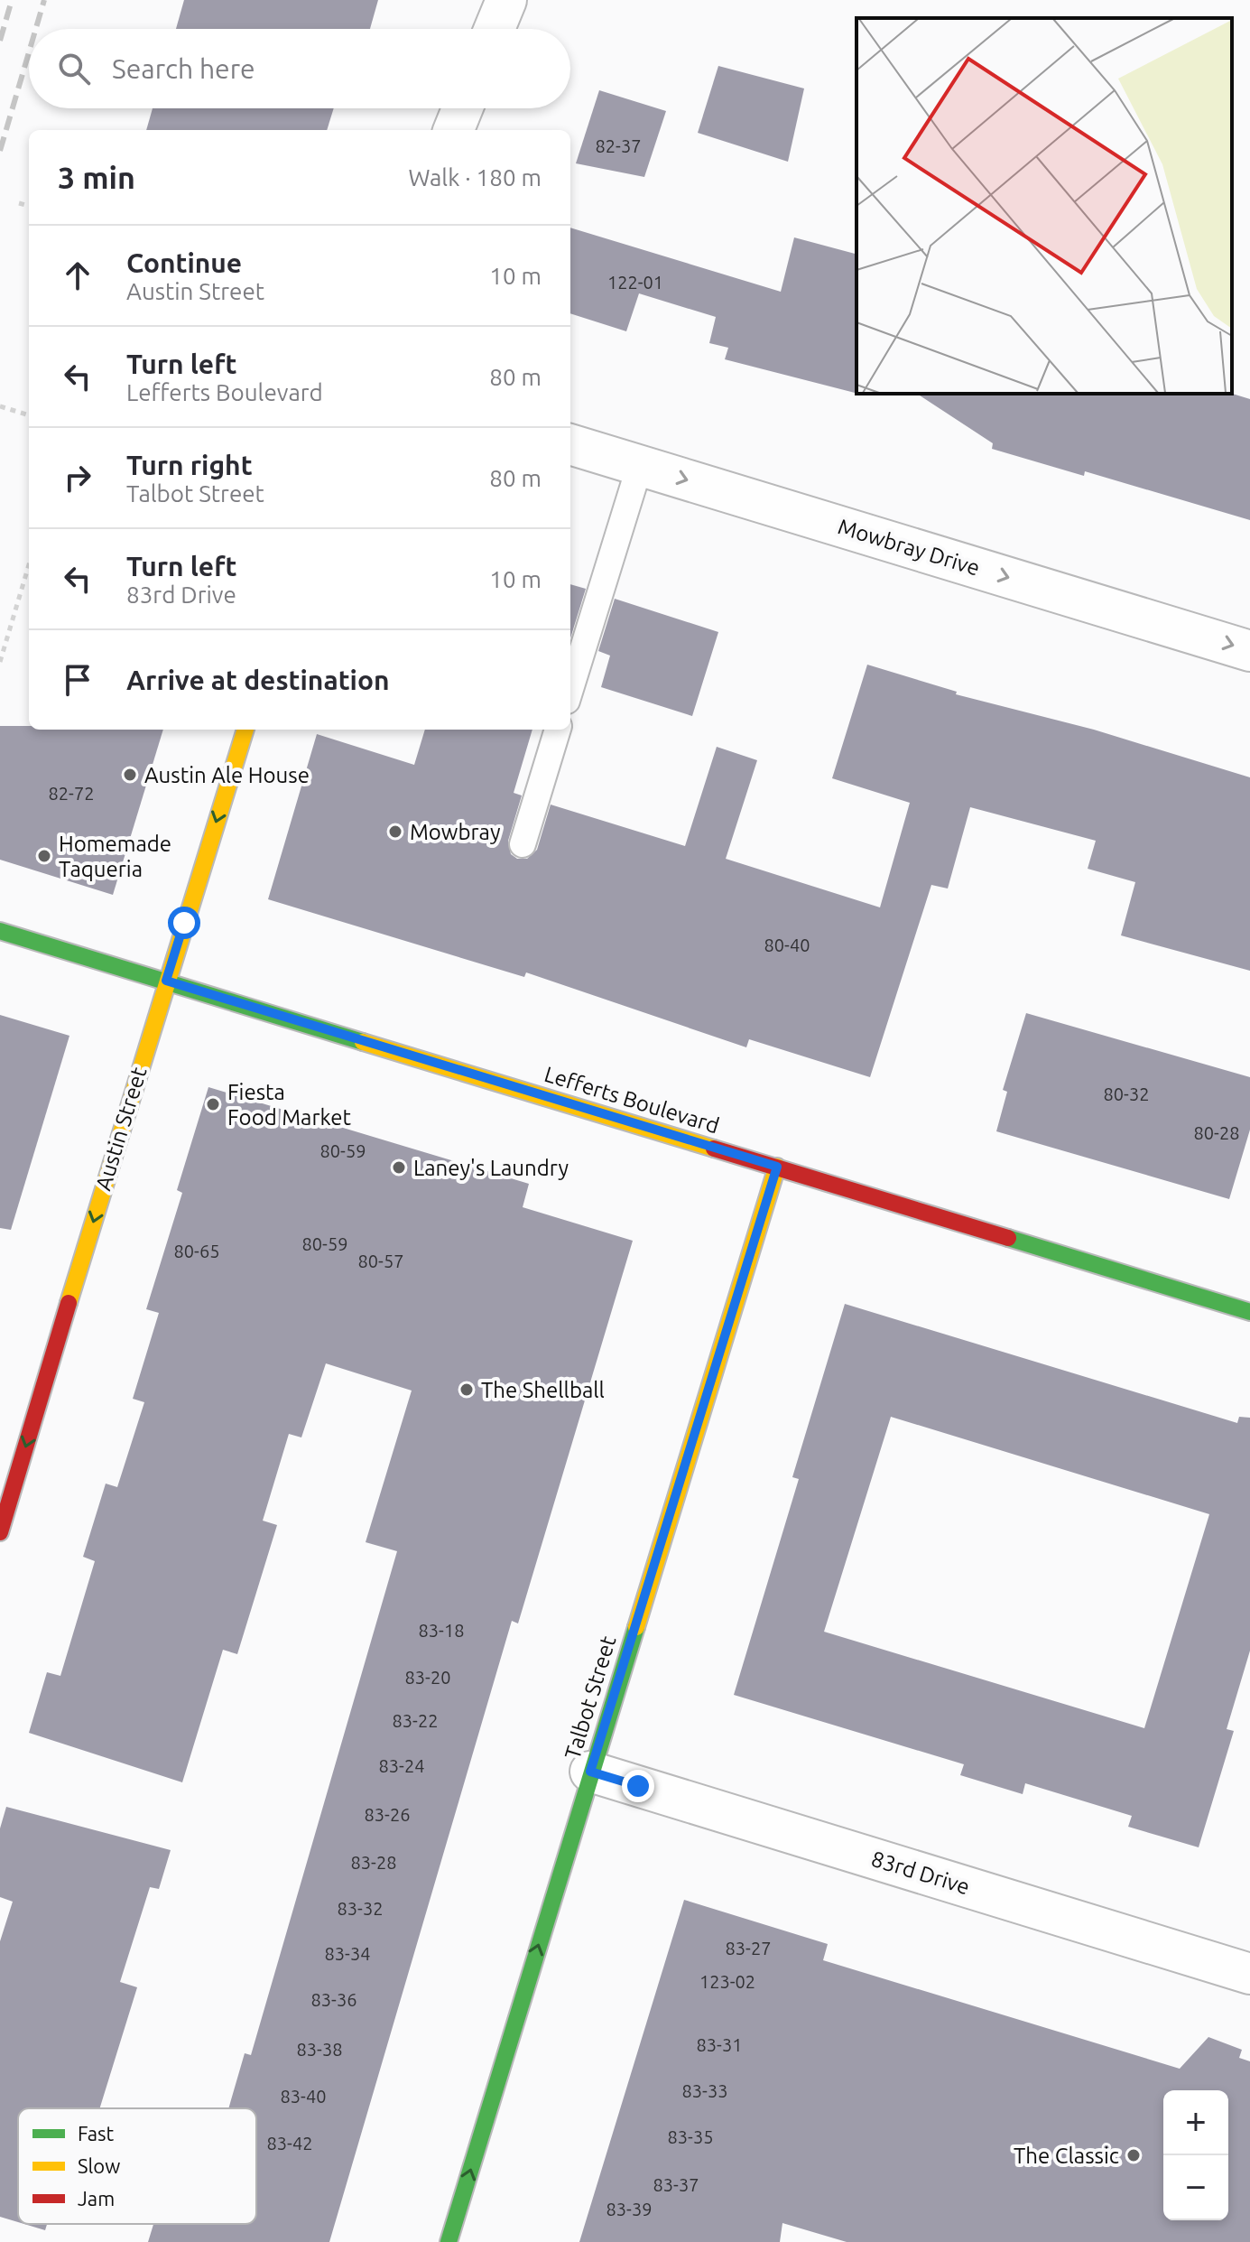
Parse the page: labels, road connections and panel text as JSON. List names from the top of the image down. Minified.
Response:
{"streets":{"street":["Mowbray Drive","Lefferts Boulevard","Austin Street","Talbot Street","83rd Drive"]},"crossings":[["Lefferts Boulevard","Austin Street"],["Lefferts Boulevard","Talbot Street"],["Talbot Street","83rd Drive"]],"one_way":["Mowbray Drive","Austin Street","Talbot Street"],"places":["Austin Ale House","Mowbray","Homemade Taqueria","Fiesta Food Market","Laney's Laundry","The Shellball","The Classic"],"house_numbers":["82-37","122-01","82-72","80-40","80-32","80-28","80-59","80-59","80-65","80-57","83-18","83-20","83-22","83-24","83-26","83-28","83-32","83-27","83-34","123-02","83-36","83-31","83-38","83-33","83-40","83-35","83-42","83-37","83-39"],"legend":["Fast","Slow","Jam"],"page":{"search":"Search here","heading":["3 min","Walk · 180 m"],"list":[["Continue","Austin Street","10 m"],["Turn left","Lefferts Boulevard","80 m"],["Turn right","Talbot Street","80 m"],["Turn left","83rd Drive","10 m"],"Arrive at destination"],"map_buttons":["+","−"]}}
